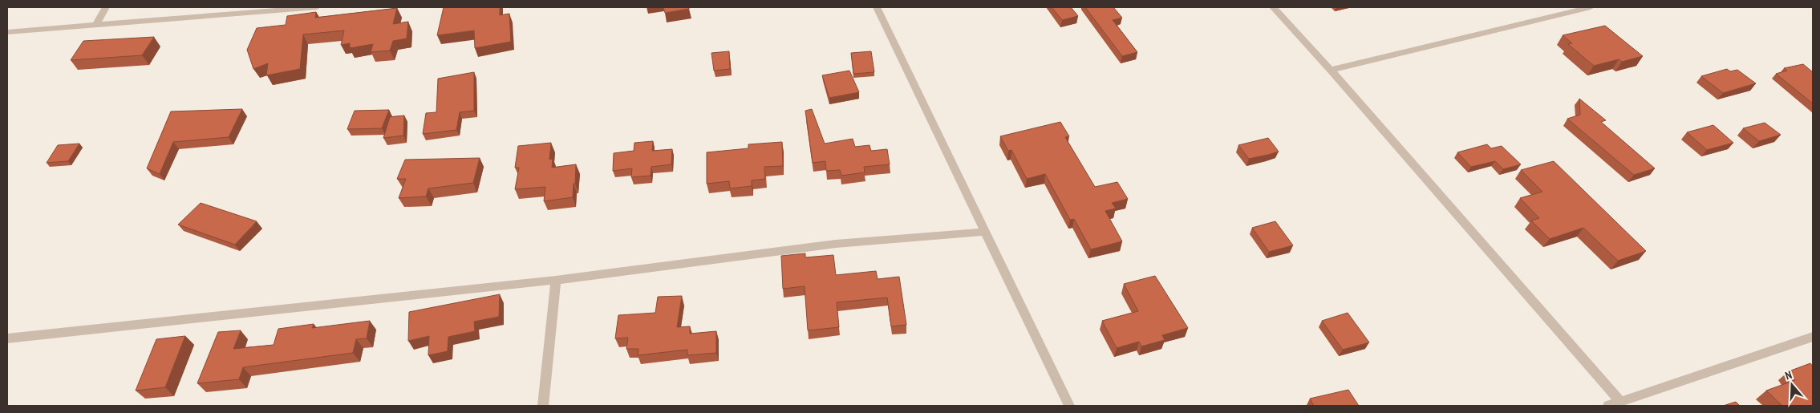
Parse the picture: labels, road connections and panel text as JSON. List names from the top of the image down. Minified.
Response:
{"north":"top"}
